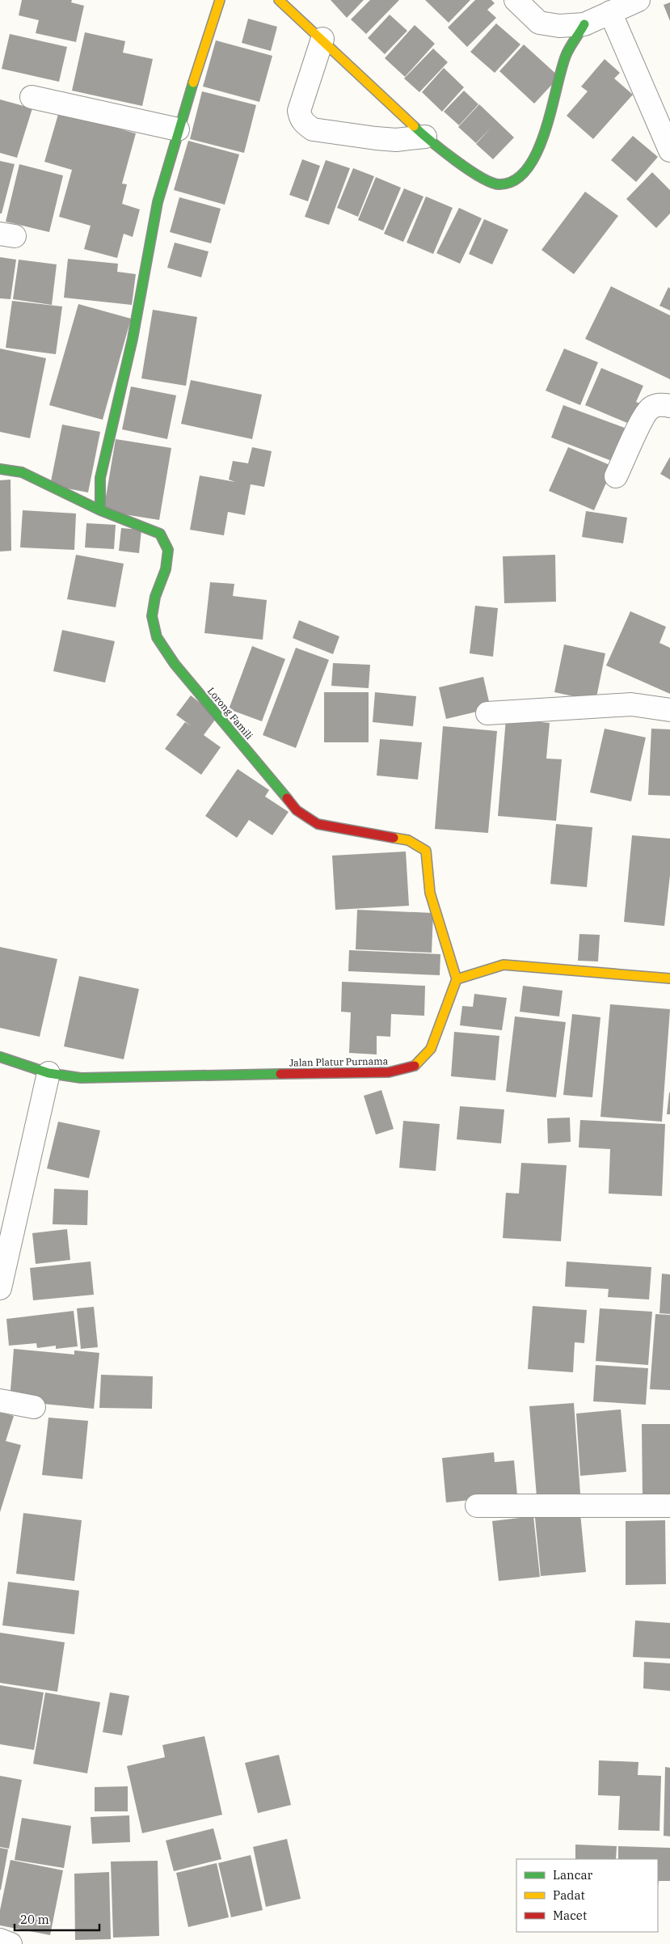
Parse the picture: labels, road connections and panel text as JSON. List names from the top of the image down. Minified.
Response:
{"streets":{"street":["Lorong Famili","Jalan Platur Purnama"]},"crossings":[["Lorong Famili","Jalan Platur Purnama"]],"legend":["Lancar","Padat","Macet"],"scale_bar":"20 m"}
